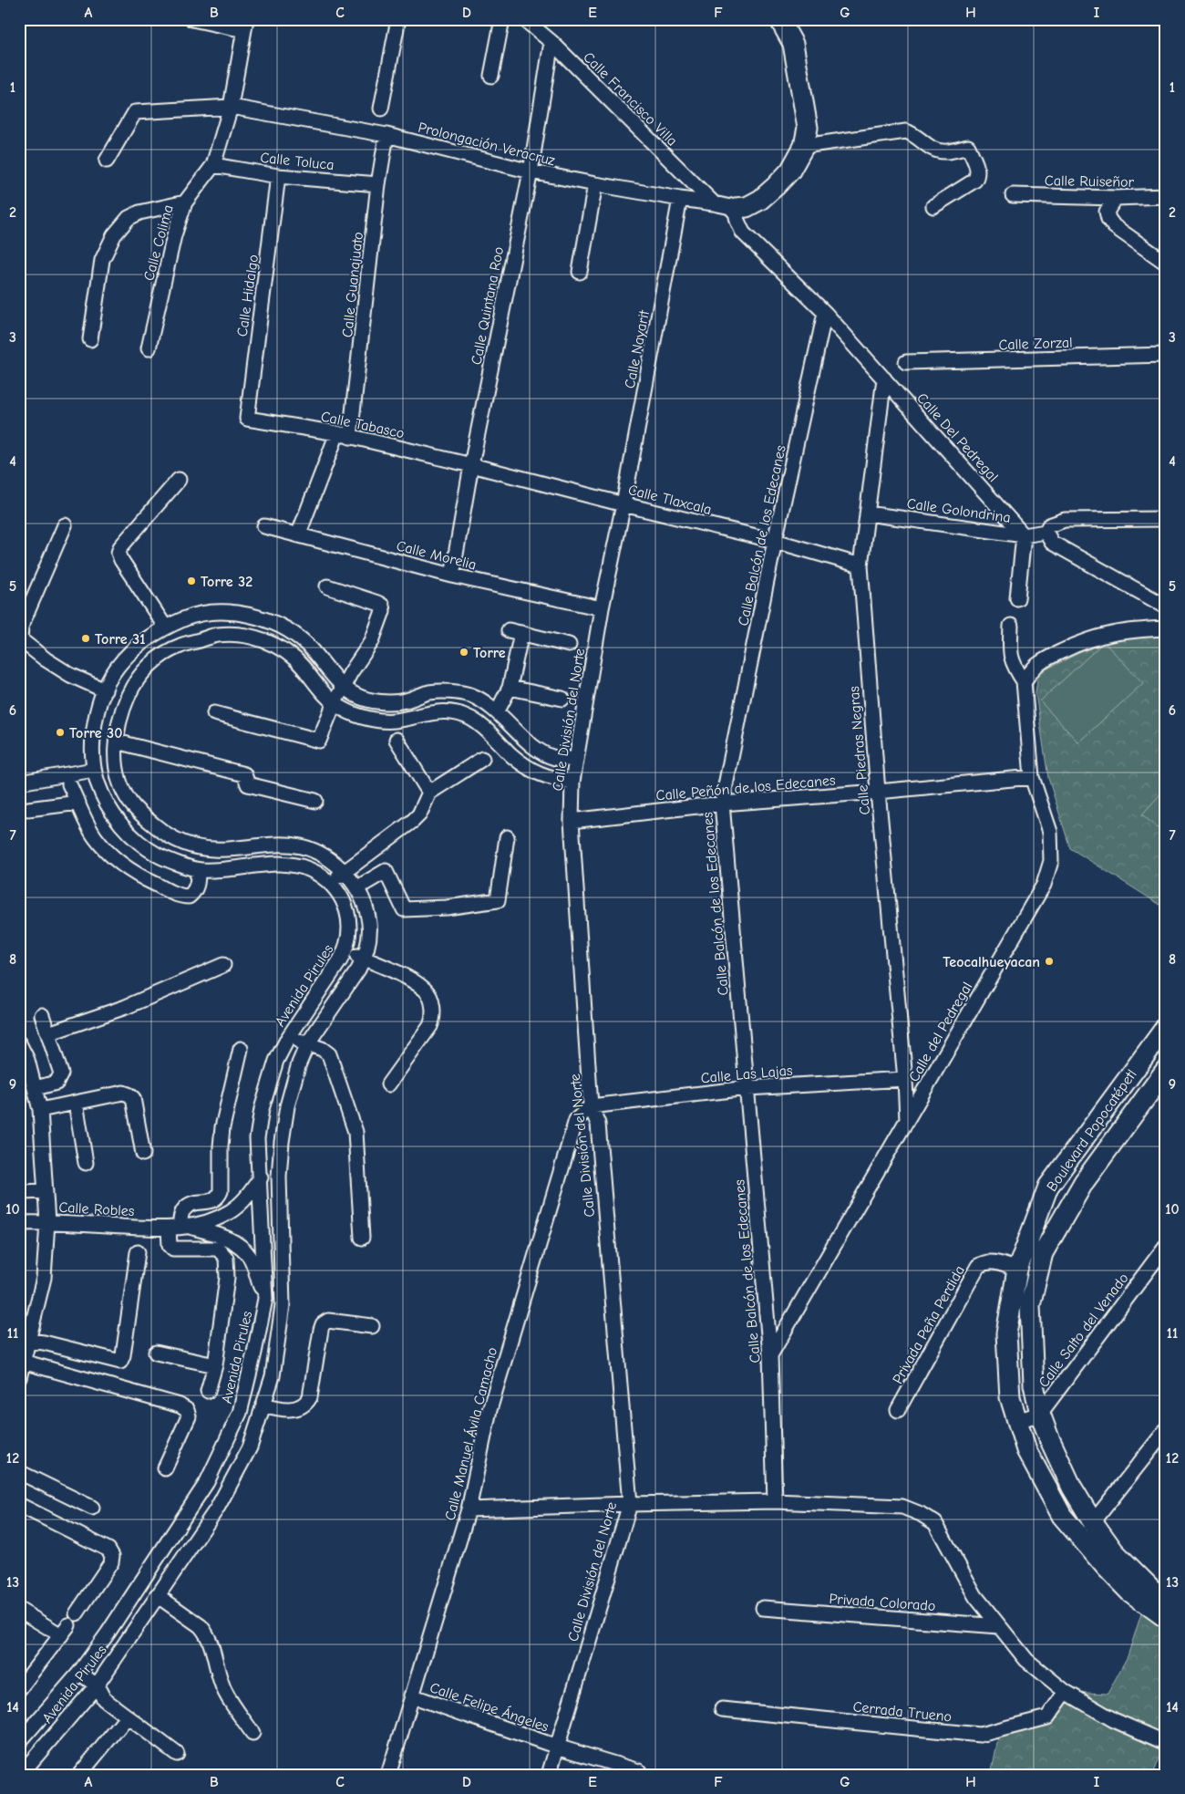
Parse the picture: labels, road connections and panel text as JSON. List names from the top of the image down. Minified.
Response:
{"streets":{"street":["Calle Francisco Villa","Prolongación Veracruz","Calle Toluca","Calle Ruiseñor","Calle Colima","Calle Guanajuato","Calle Hidalgo","Calle Quintana Roo","Calle Zorzal","Calle Nayarit","Calle Tabasco","Calle Del Pedregal","Calle Tlaxcala","Calle Golondrina","Calle Balcón de los Edecanes","Calle Morelia","Calle División del Norte","Calle Piedras Negras","Calle Peñón de los Edecanes","Avenida Pirules","Calle del Pedregal","Calle Las Lajas","Boulevard Popocatépetl","Calle Robles","Privada Peña Perdida","Calle Salto del Venado","Calle Manuel Ávila Camacho","Privada Colorado","Calle Felipe Ángeles","Cerrada Trueno"]},"crossings":[["Calle Francisco Villa","Prolongación Veracruz"],["Calle Francisco Villa","Calle Quintana Roo"],["Prolongación Veracruz","Calle Colima"],["Prolongación Veracruz","Calle Guanajuato"],["Prolongación Veracruz","Calle Quintana Roo"],["Prolongación Veracruz","Calle Nayarit"],["Prolongación Veracruz","Calle Del Pedregal"],["Calle Toluca","Calle Colima"],["Calle Toluca","Calle Guanajuato"],["Calle Toluca","Calle Hidalgo"],["Calle Guanajuato","Calle Tabasco"],["Calle Guanajuato","Calle Morelia"],["Calle Hidalgo","Calle Tabasco"],["Calle Quintana Roo","Calle Tabasco"],["Calle Quintana Roo","Calle Tlaxcala"],["Calle Quintana Roo","Calle Morelia"],["Calle Nayarit","Calle Tlaxcala"],["Calle Nayarit","Calle División del Norte"],["Calle Tabasco","Calle Tlaxcala"],["Calle Del Pedregal","Calle Golondrina"],["Calle Del Pedregal","Calle Balcón de los Edecanes"],["Calle Del Pedregal","Calle Piedras Negras"],["Calle Tlaxcala","Calle Balcón de los Edecanes"],["Calle Tlaxcala","Calle División del Norte"],["Calle Tlaxcala","Calle Piedras Negras"],["Calle Golondrina","Calle Piedras Negras"],["Calle Balcón de los Edecanes","Calle Peñón de los Edecanes"],["Calle Balcón de los Edecanes","Calle del Pedregal"],["Calle Balcón de los Edecanes","Calle Las Lajas"],["Calle Morelia","Calle División del Norte"],["Calle División del Norte","Calle Peñón de los Edecanes"],["Calle División del Norte","Avenida Pirules"],["Calle División del Norte","Calle Las Lajas"],["Calle División del Norte","Calle Manuel Ávila Camacho"],["Calle División del Norte","Calle Felipe Ángeles"],["Calle Piedras Negras","Calle Peñón de los Edecanes"],["Calle Piedras Negras","Calle del Pedregal"],["Calle Piedras Negras","Calle Las Lajas"],["Calle Peñón de los Edecanes","Calle del Pedregal"],["Avenida Pirules","Calle Robles"],["Calle Las Lajas","Calle Manuel Ávila Camacho"],["Boulevard Popocatépetl","Privada Peña Perdida"],["Boulevard Popocatépetl","Calle Salto del Venado"],["Calle Manuel Ávila Camacho","Calle Felipe Ángeles"]],"places":["Torre 32","Torre 31","Torre","Torre 30","Teocalhueyacan"],"grid":{"columns":["A","B","C","D","E","F","G","H","I"],"rows":["1","2","3","4","5","6","7","8","9","10","11","12","13","14"]}}
